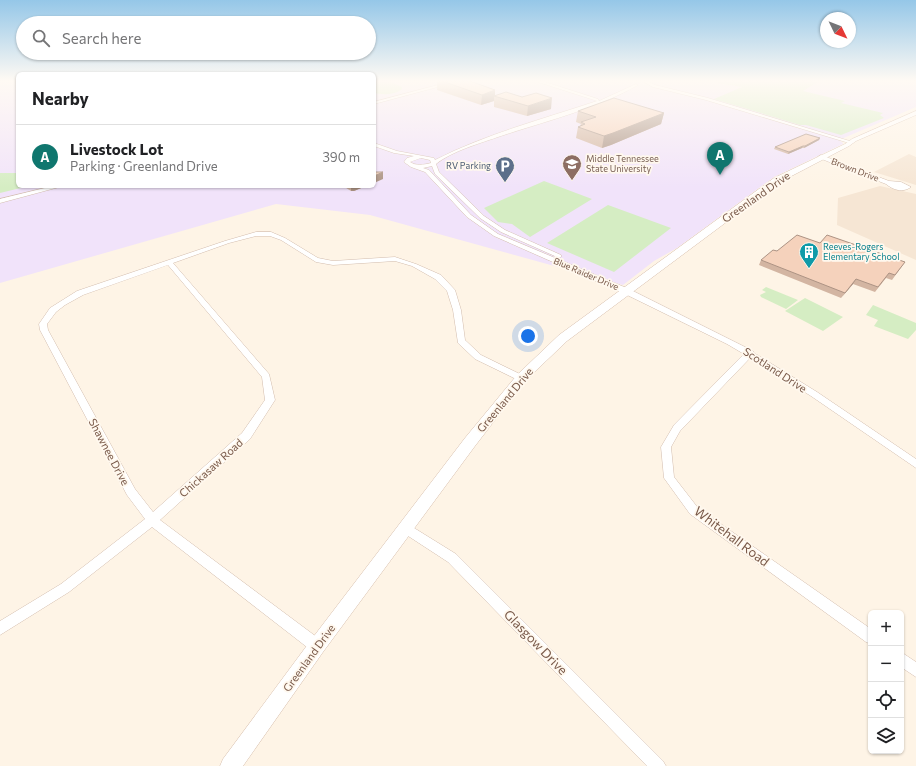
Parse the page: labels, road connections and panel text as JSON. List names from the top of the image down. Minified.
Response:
{"streets":{"street":["Brown Drive","Greenland Drive","Blue Raider Drive","Scotland Drive","Shawnee Drive","Chickasaw Road","Whitehall Road","Glasgow Drive"]},"crossings":[["Brown Drive","Greenland Drive"],["Greenland Drive","Blue Raider Drive"],["Greenland Drive","Scotland Drive"],["Greenland Drive","Shawnee Drive"],["Greenland Drive","Glasgow Drive"],["Blue Raider Drive","Scotland Drive"],["Scotland Drive","Whitehall Road"],["Shawnee Drive","Chickasaw Road"]],"places":{"school or university":["Middle Tennessee State University"],"parking":["RV Parking"],"building":["Reeves-Rogers Elementary School"]},"north":"bottom right","page":{"search":"Search here","heading":"Nearby","list":[{"mark":"A","name":"Livestock Lot","note":"Parking · Greenland Drive","value":"390 m"}],"pins":"A","map_buttons":["+","−"]}}
